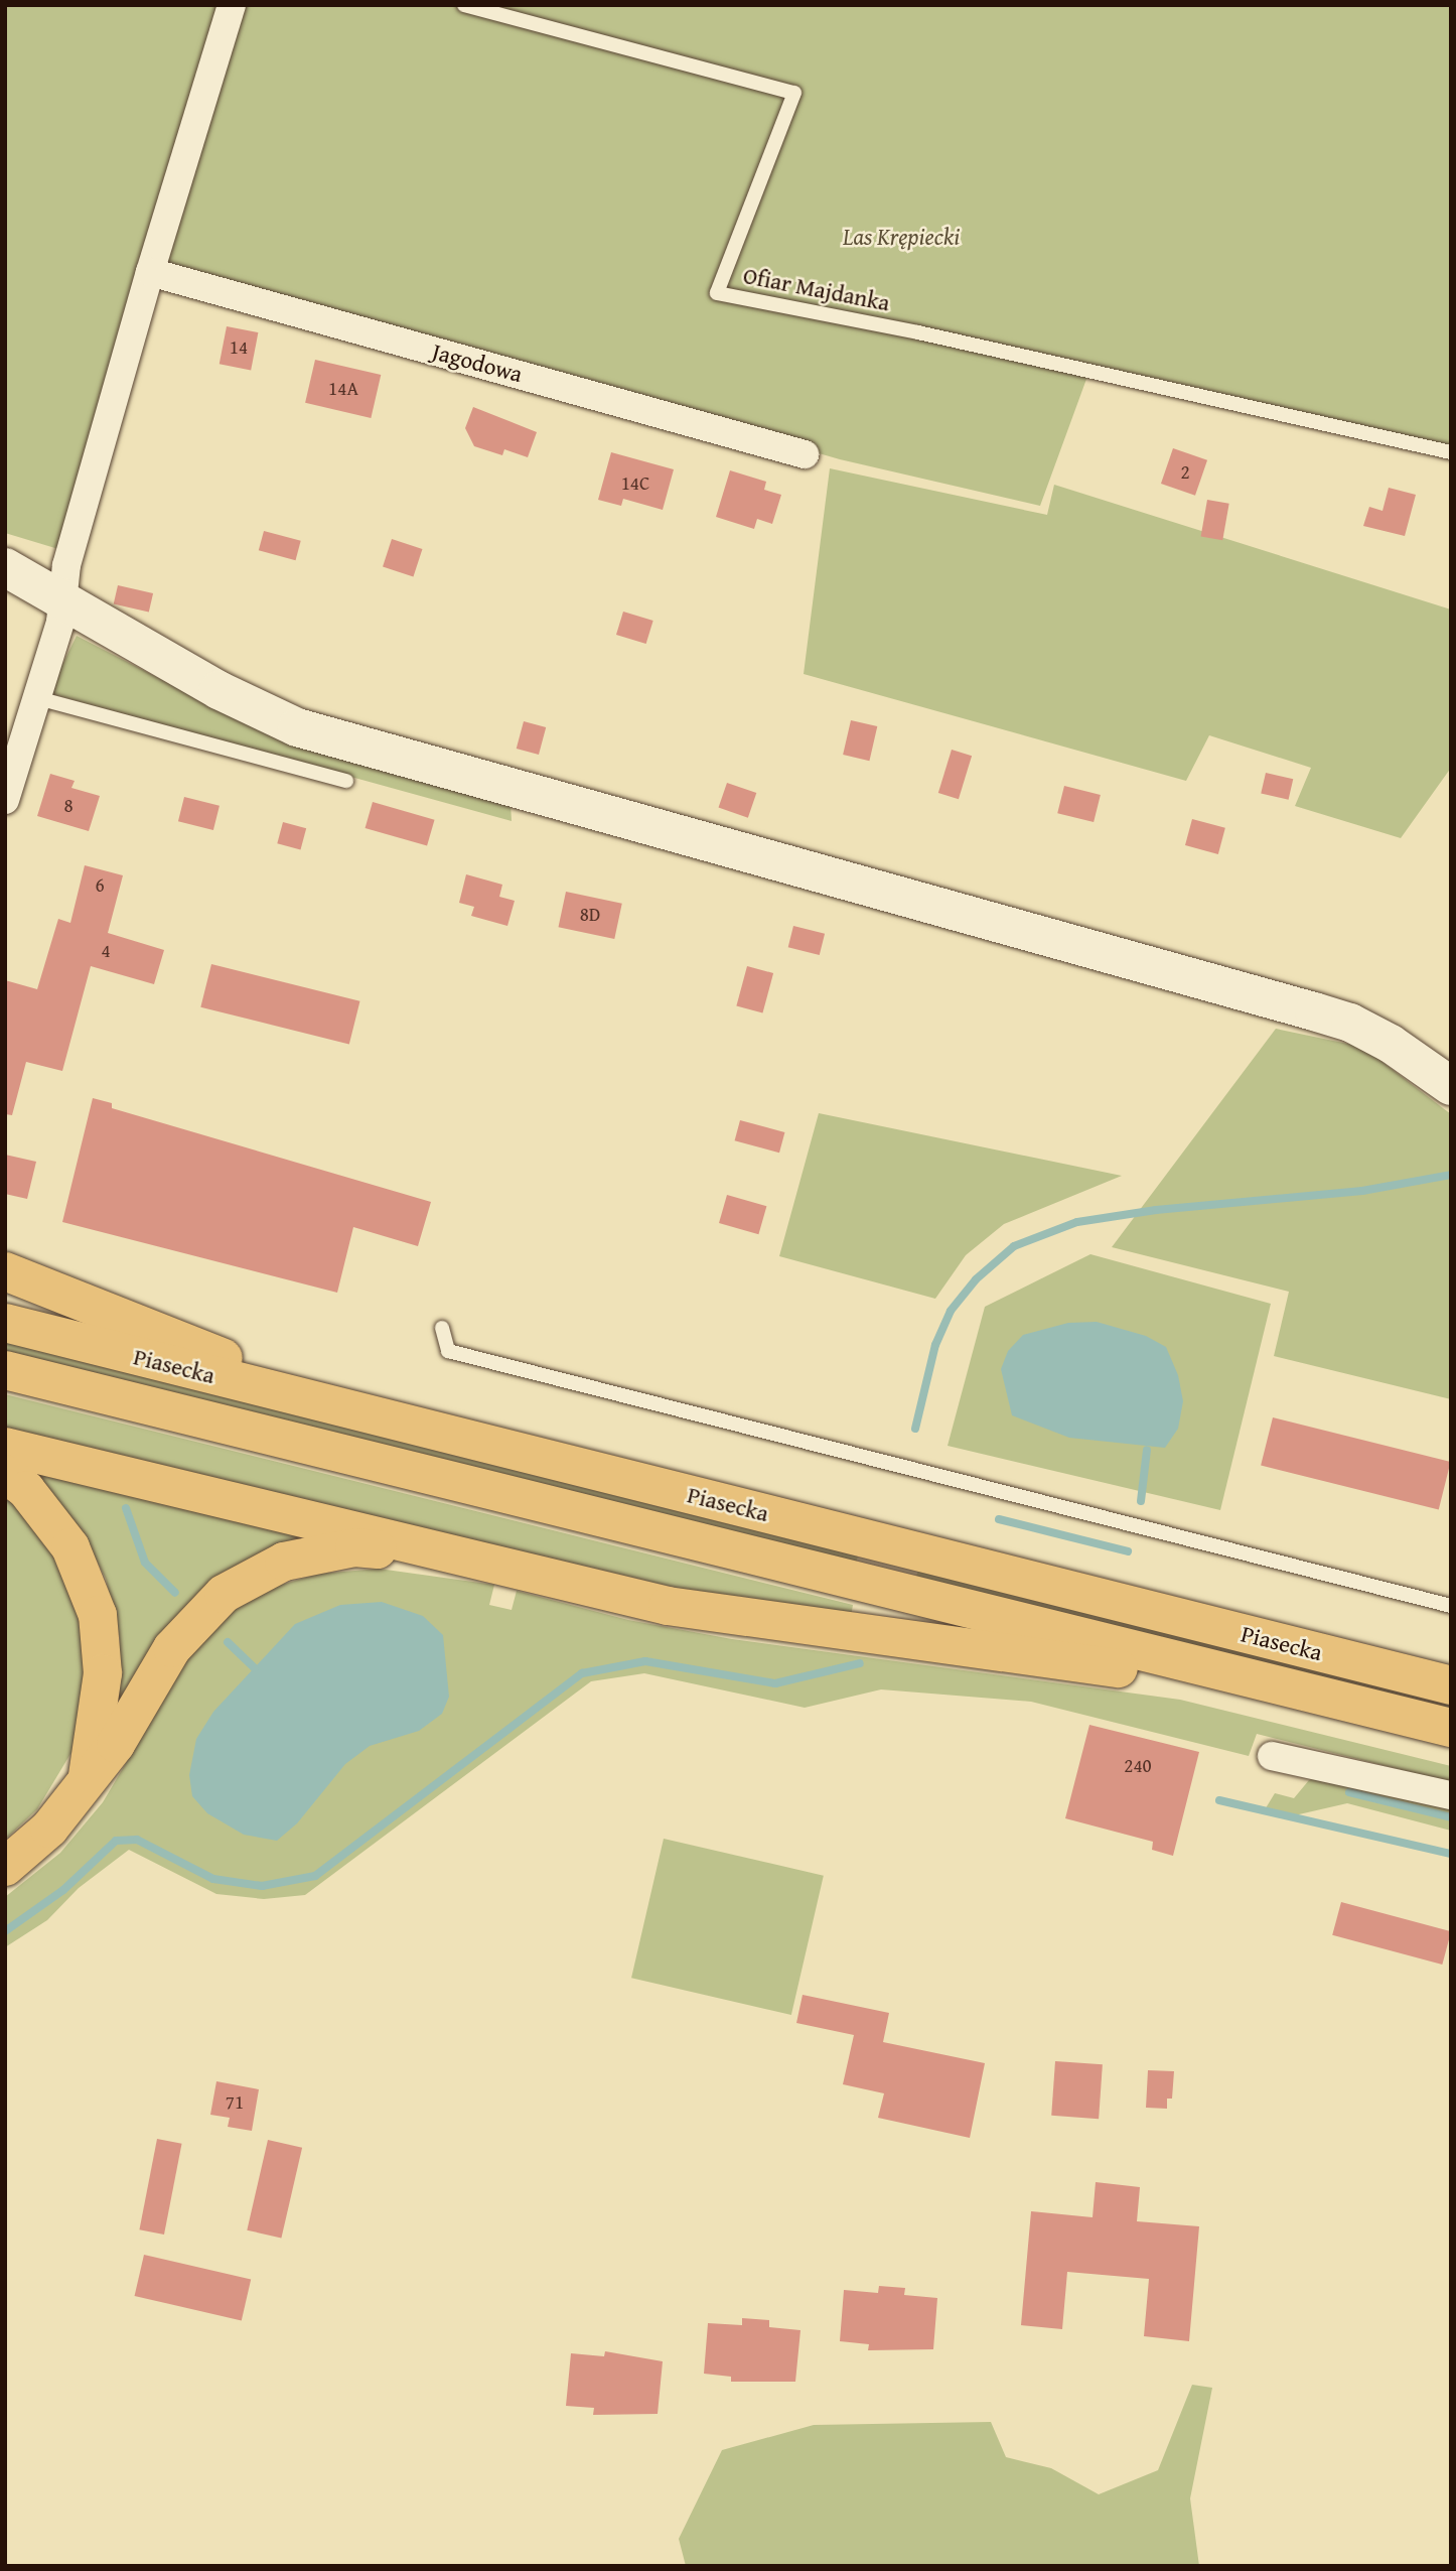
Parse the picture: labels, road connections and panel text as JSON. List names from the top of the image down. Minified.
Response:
{"streets":{"highway":["Piasecka"],"street":["Jagodowa"],"lane":["Ofiar Majdanka"]},"parks":["Las Krępiecki"],"house_numbers":["14","14A","2","14C","8","6","8D","4","240","71"]}
